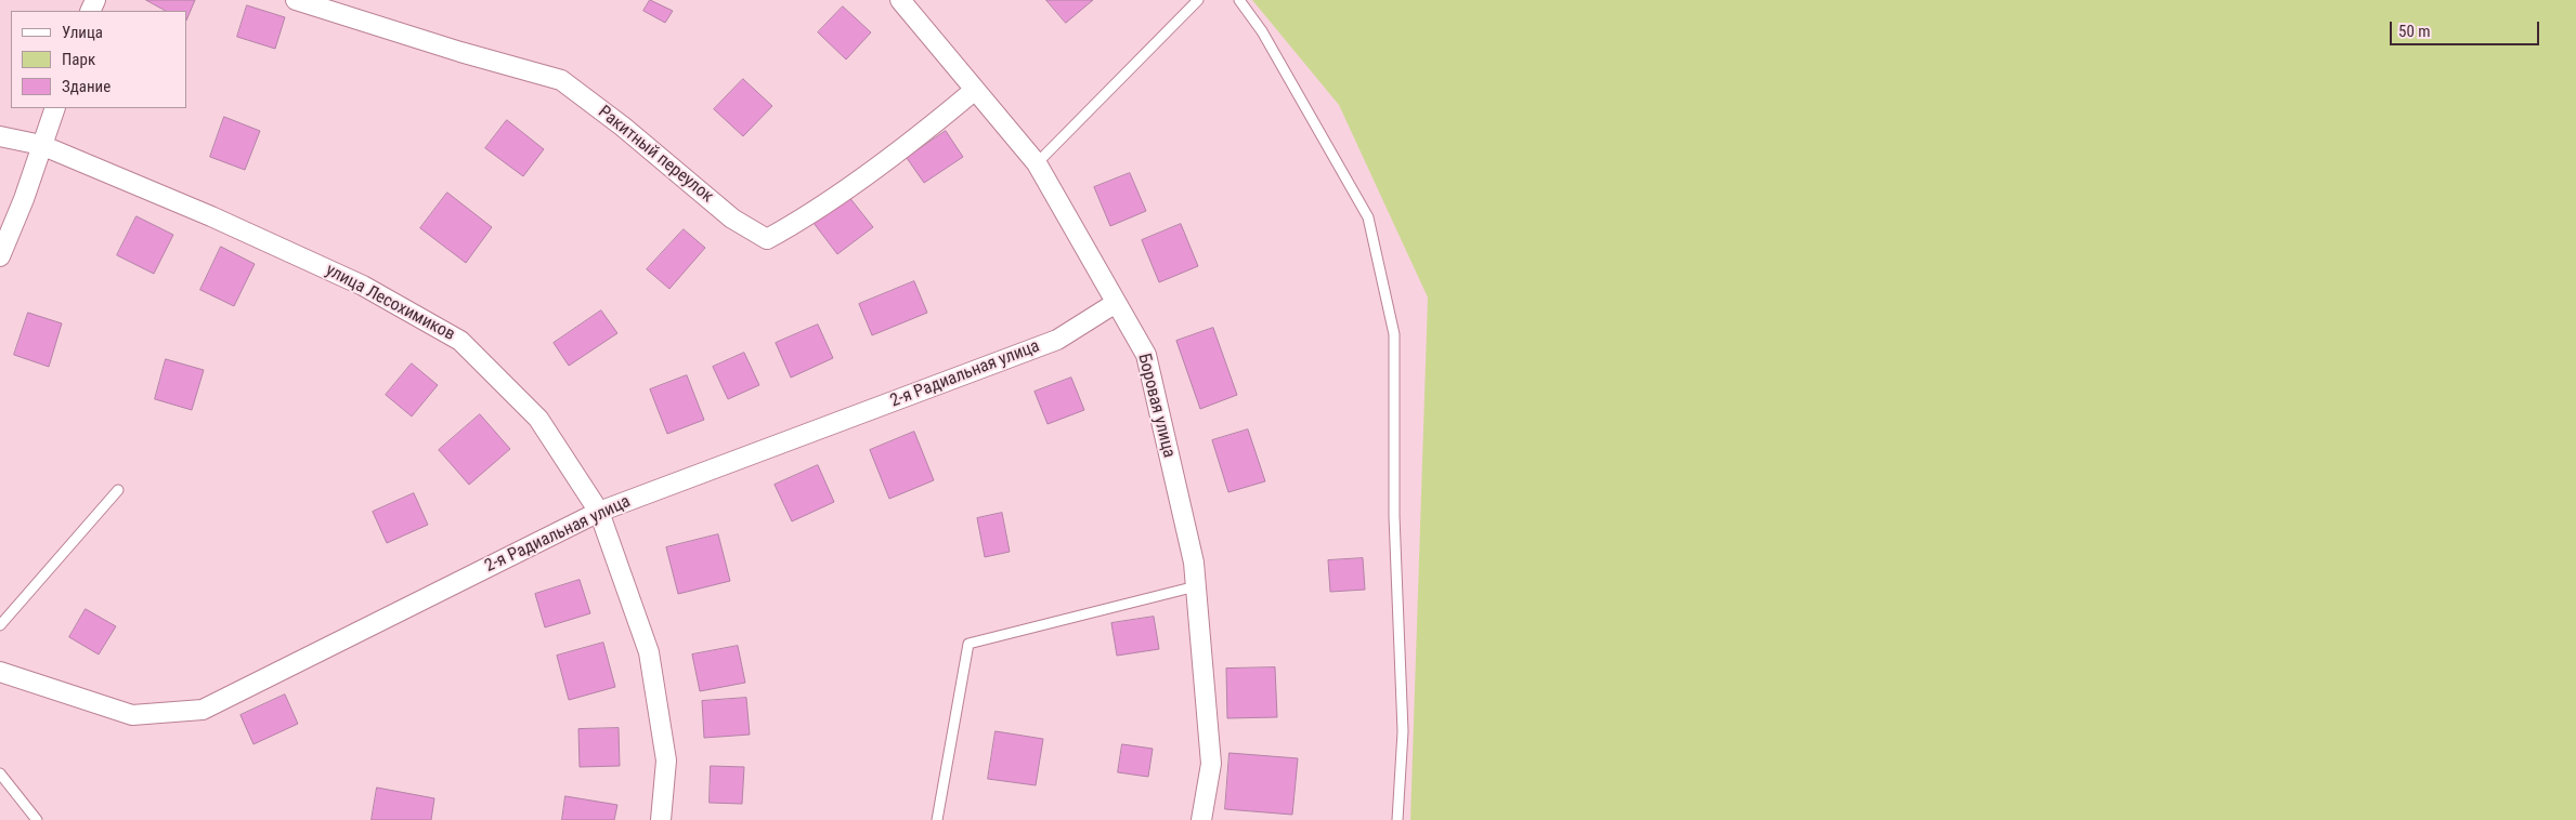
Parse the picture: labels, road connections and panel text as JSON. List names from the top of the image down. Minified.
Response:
{"streets":{"street":["Ракитный переулок","улица Лесохимиков","2-я Радиальная улица","Боровая улица"]},"crossings":[["Ракитный переулок","Боровая улица"],["улица Лесохимиков","2-я Радиальная улица"],["2-я Радиальная улица","Боровая улица"]],"legend":["Улица","Парк","Здание"],"scale_bar":"50 m"}
